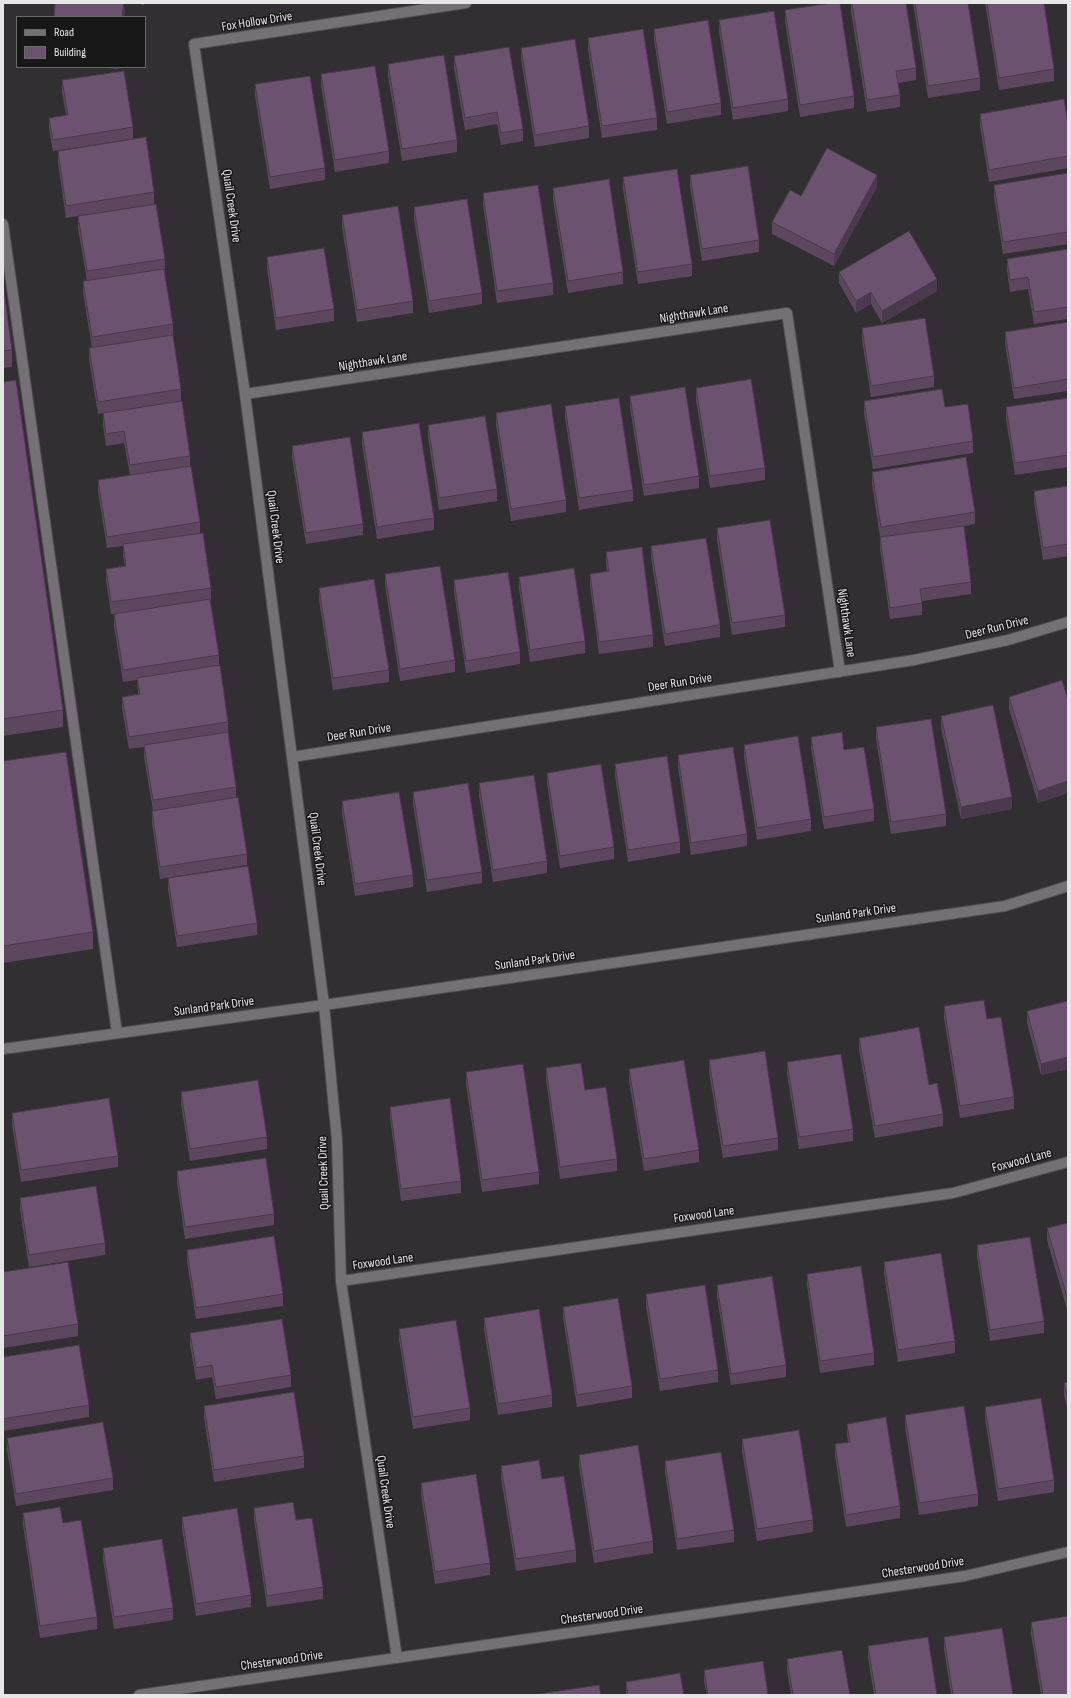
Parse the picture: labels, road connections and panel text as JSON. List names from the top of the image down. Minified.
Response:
{"streets":{"street":["Fox Hollow Drive","Quail Creek Drive","Nighthawk Lane","Deer Run Drive","Sunland Park Drive","Foxwood Lane","Chesterwood Drive"]},"crossings":[["Fox Hollow Drive","Quail Creek Drive"],["Quail Creek Drive","Nighthawk Lane"],["Quail Creek Drive","Deer Run Drive"],["Quail Creek Drive","Sunland Park Drive"],["Quail Creek Drive","Foxwood Lane"],["Quail Creek Drive","Chesterwood Drive"],["Nighthawk Lane","Deer Run Drive"]],"legend":["Road","Building"]}
